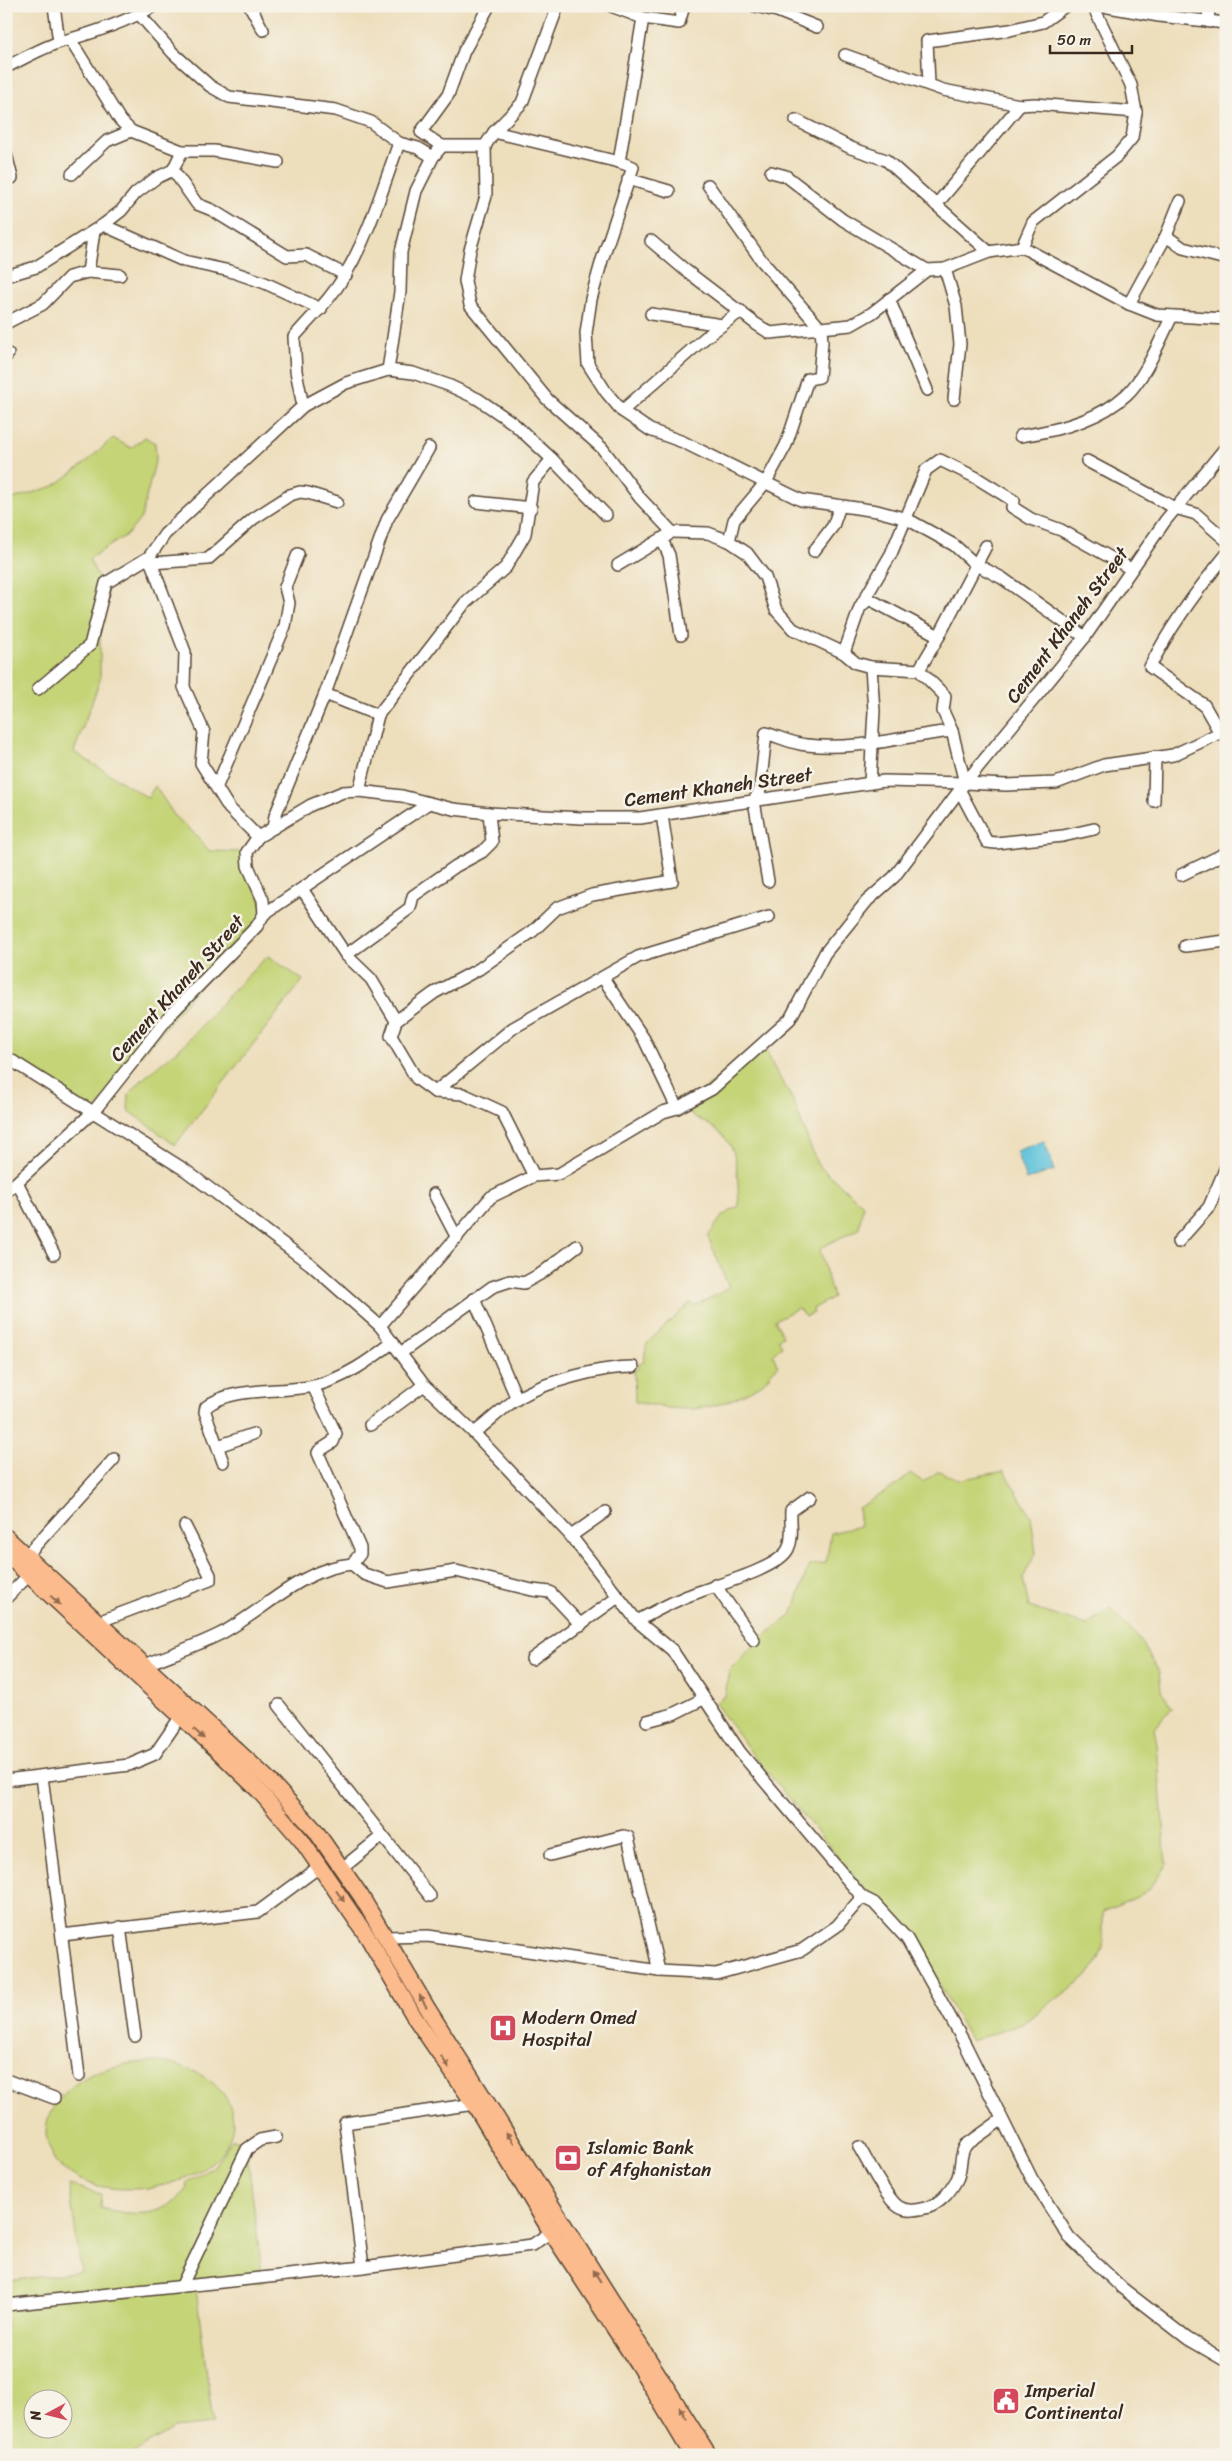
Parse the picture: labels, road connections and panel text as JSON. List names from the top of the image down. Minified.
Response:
{"streets":{"street":["Cement Khaneh Street"]},"places":{"hospital":["Modern Omed Hospital"],"bank":["Islamic Bank of Afghanistan"],"public building":["Imperial Continental"]},"scale_bar":"50 m","north":"left"}
